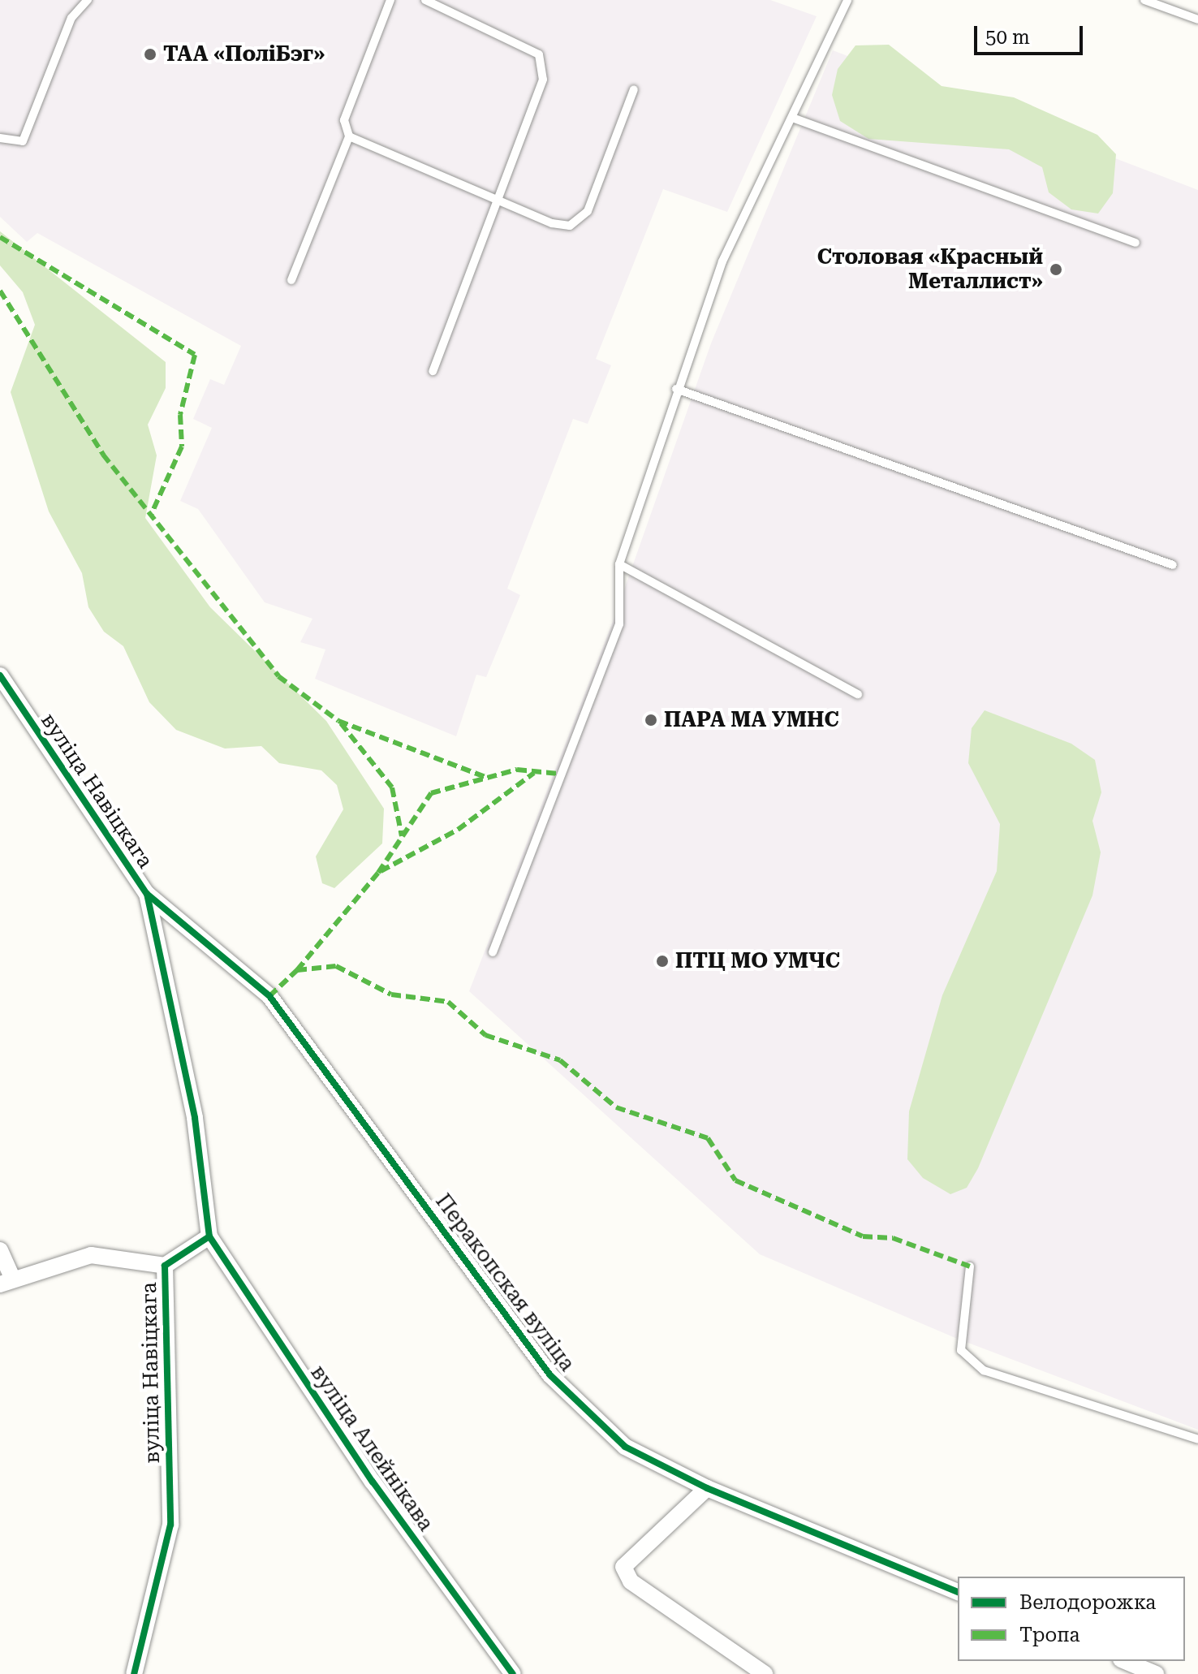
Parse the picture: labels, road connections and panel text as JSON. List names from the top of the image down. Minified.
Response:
{"streets":{"street":["вуліца Навіцкага","Перакопская вуліца","вуліца Алейнікава"]},"crossings":[["вуліца Навіцкага","Перакопская вуліца"],["вуліца Навіцкага","вуліца Алейнікава"]],"places":["ТАА «ПоліБэг»","Столовая «Красный Металлист»","ПАРА МА УМНС","ПТЦ МО УМЧС"],"legend":["Велодорожка","Тропа"],"scale_bar":"50 m"}
